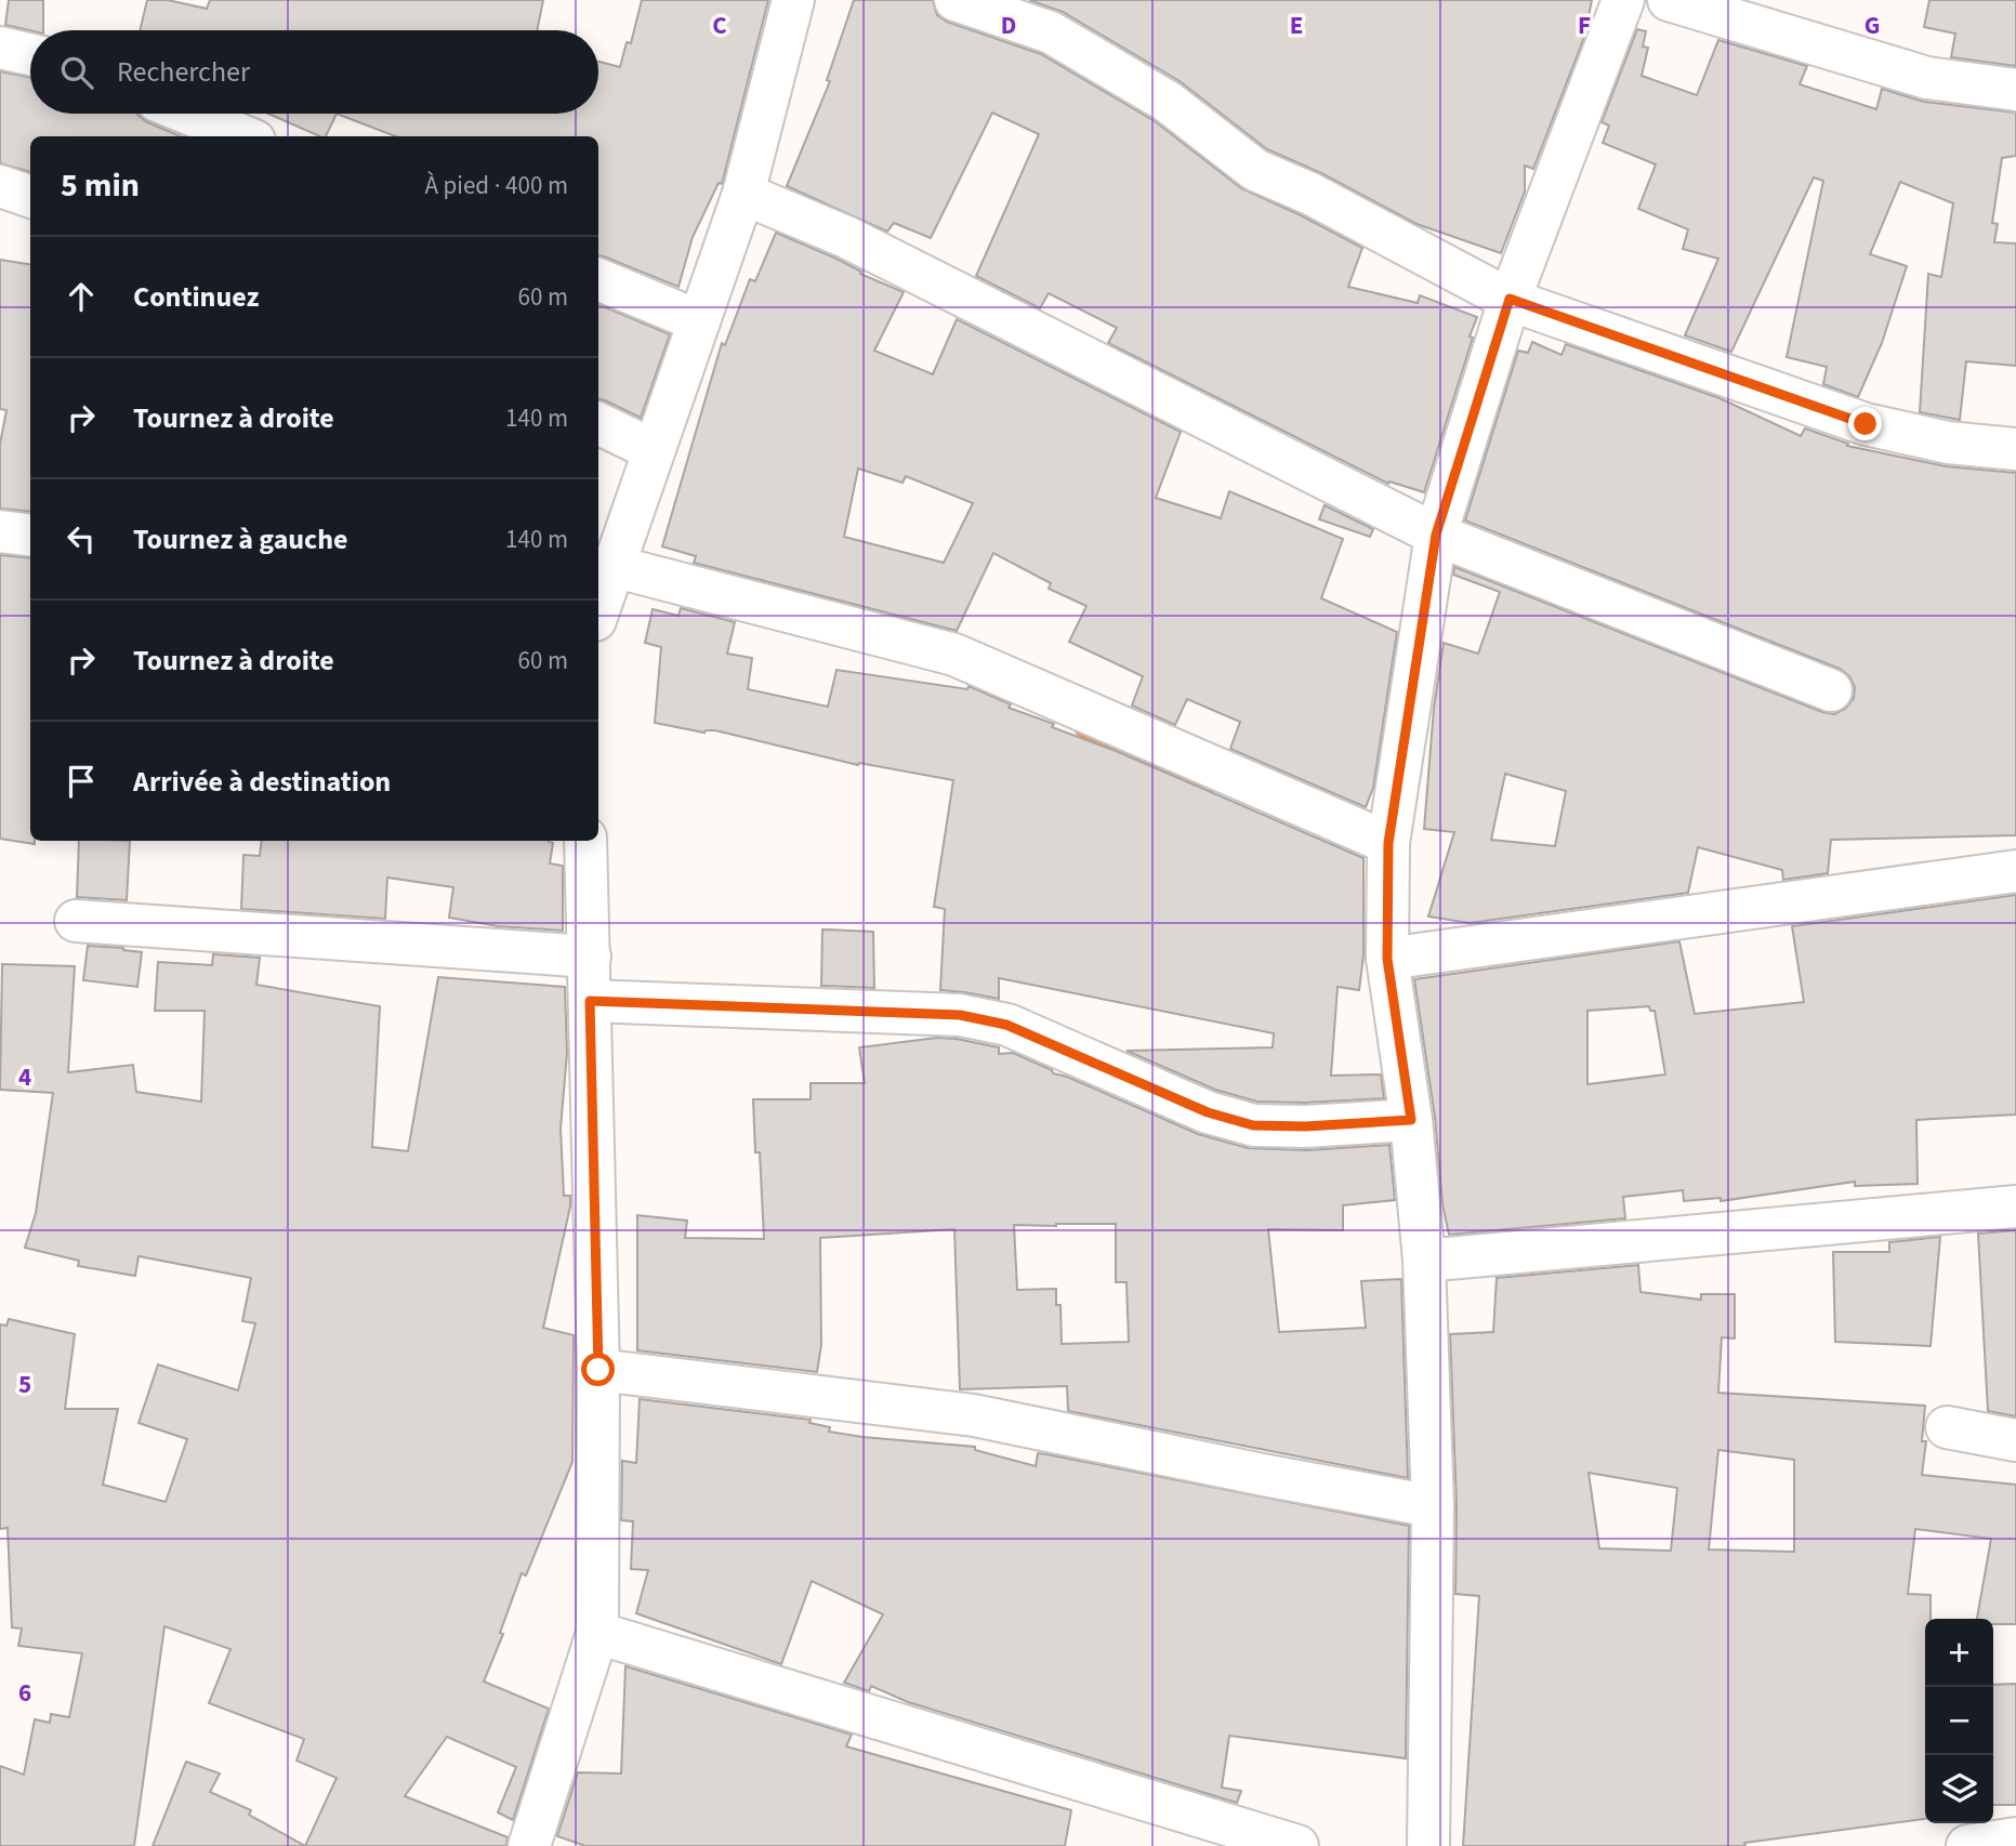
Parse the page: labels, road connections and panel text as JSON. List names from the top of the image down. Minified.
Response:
{"page":{"search":"Rechercher","heading":["5 min","À pied · 400 m"],"list":[["Continuez","60 m"],["Tournez à droite","140 m"],["Tournez à gauche","140 m"],["Tournez à droite","60 m"],"Arrivée à destination"],"map_buttons":["+","−"]},"grid":{"columns":["C","D","E","F","G"],"rows":["4","5","6"]}}
